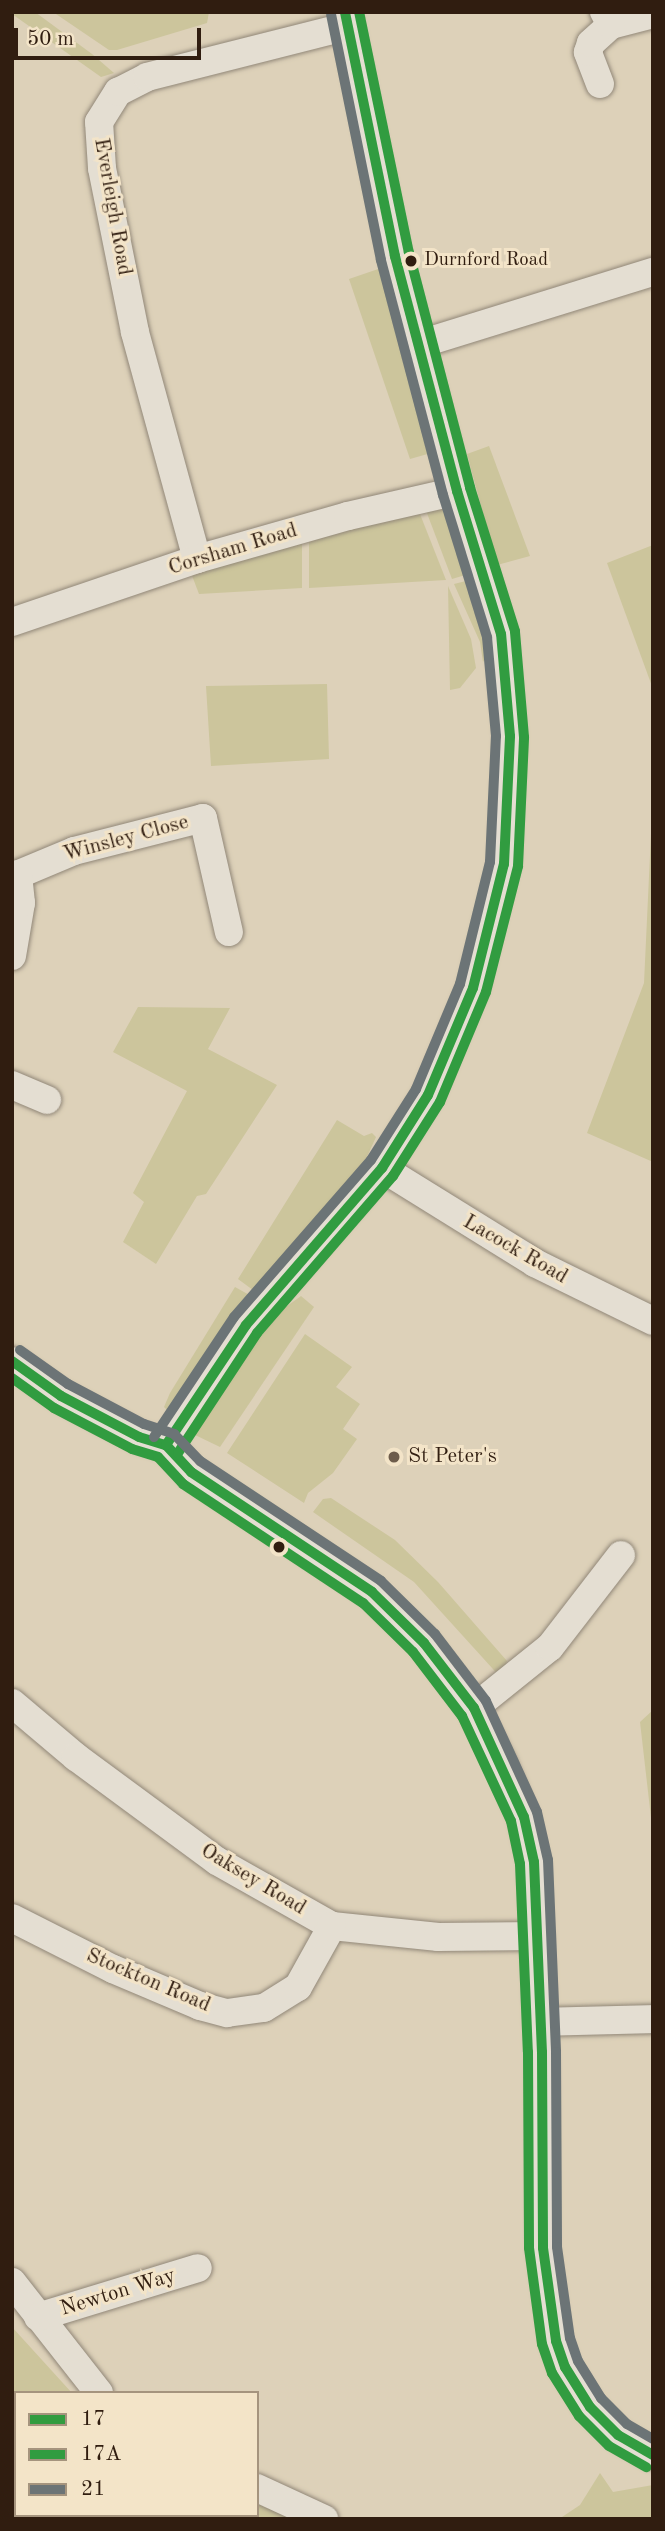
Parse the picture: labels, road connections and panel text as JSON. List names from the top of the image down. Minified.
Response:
{"streets":{"street":["Everleigh Road","Corsham Road","Winsley Close","Lacock Road","Oaksey Road","Stockton Road","Newton Way"]},"crossings":[["Everleigh Road","Corsham Road"],["Oaksey Road","Stockton Road"]],"places":["Durnford Road","St Peter's"],"lines":["transit line 17","transit line 17A","transit line 21"],"legend":["17","17A","21"],"scale_bar":"50 m"}
